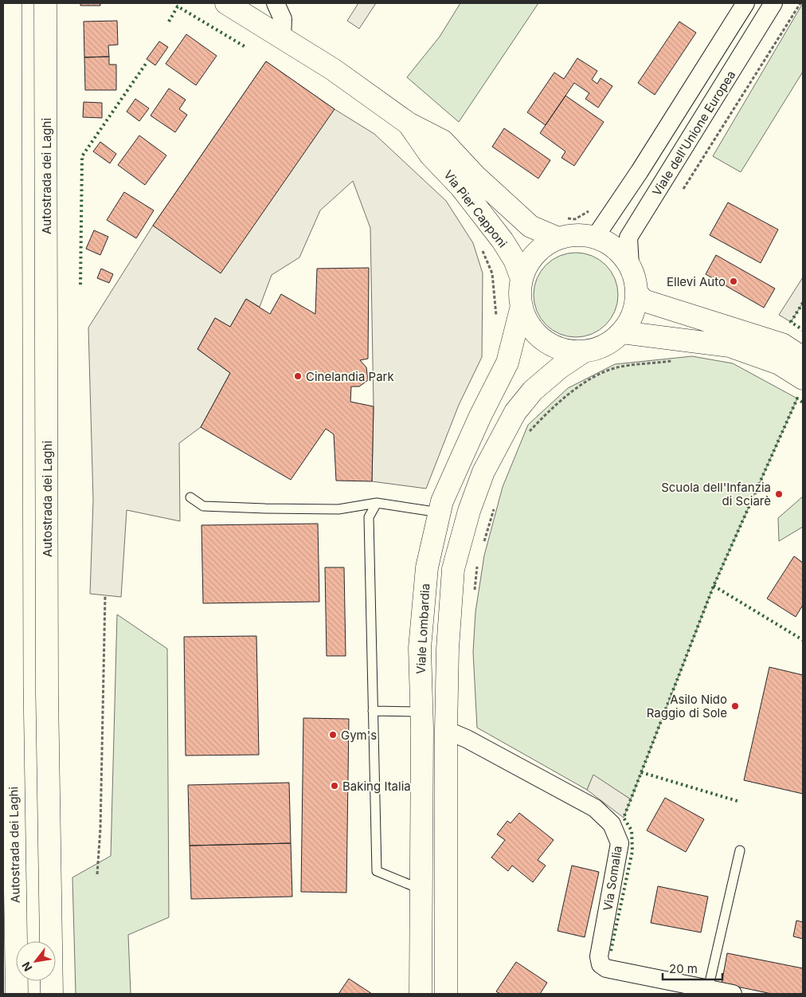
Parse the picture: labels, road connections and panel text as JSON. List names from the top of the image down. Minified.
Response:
{"streets":{"main road":["Autostrada dei Laghi","Via Pier Capponi","Viale Lombardia"],"street":["Viale dell'Unione Europea","Via Somalia"]},"crossings":[["Viale dell'Unione Europea","Via Pier Capponi"],["Viale dell'Unione Europea","Viale Lombardia"],["Via Pier Capponi","Viale Lombardia"]],"places":["Ellevi Auto","Cinelandia Park","Scuola dell'Infanzia di Sciarè","Asilo Nido Raggio di Sole","Gym's","Baking Italia"],"scale_bar":"20 m","north":"bottom left"}
